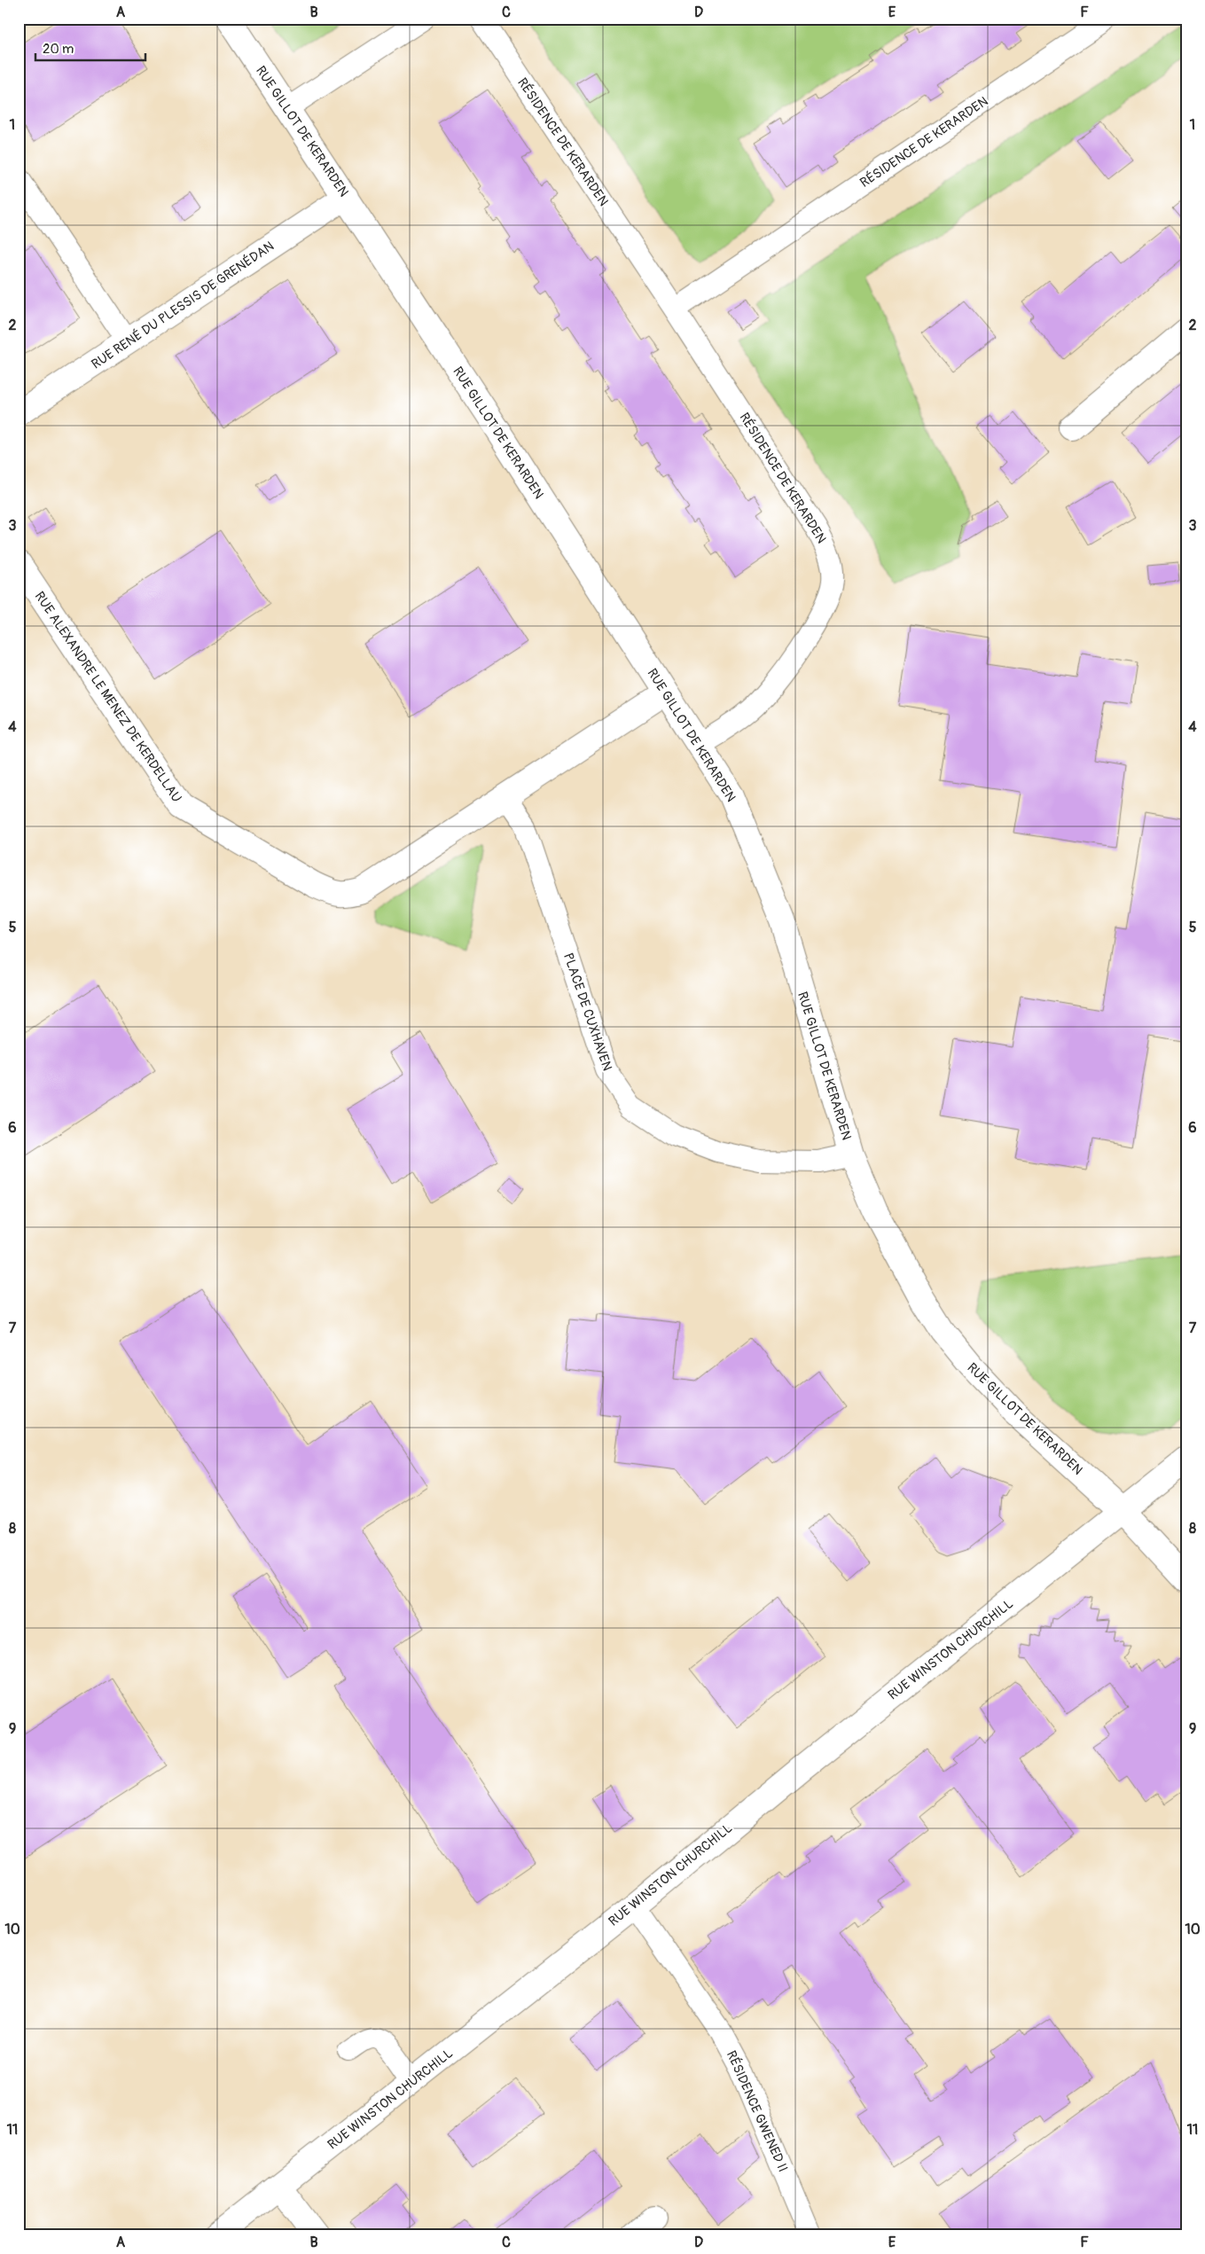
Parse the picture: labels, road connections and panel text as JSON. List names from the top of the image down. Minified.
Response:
{"streets":{"street":["RUE GILLOT DE KERARDEN","RUE RENÉ DU PLESSIS DE GRENÉDAN","RUE ALEXANDRE LE MENEZ DE KERDELLAU","RUE WINSTON CHURCHILL"],"lane":["RÉSIDENCE DE KERARDEN","PLACE DE CUXHAVEN","RÉSIDENCE GWENED II"]},"crossings":[["RUE GILLOT DE KERARDEN","RÉSIDENCE DE KERARDEN"],["RUE GILLOT DE KERARDEN","RUE RENÉ DU PLESSIS DE GRENÉDAN"],["RUE GILLOT DE KERARDEN","PLACE DE CUXHAVEN"],["RUE GILLOT DE KERARDEN","RUE WINSTON CHURCHILL"],["RUE ALEXANDRE LE MENEZ DE KERDELLAU","PLACE DE CUXHAVEN"],["RUE WINSTON CHURCHILL","RÉSIDENCE GWENED II"]],"scale_bar":"20 m","grid":{"columns":["A","B","C","D","E","F"],"rows":["1","2","3","4","5","6","7","8","9","10","11"]}}
